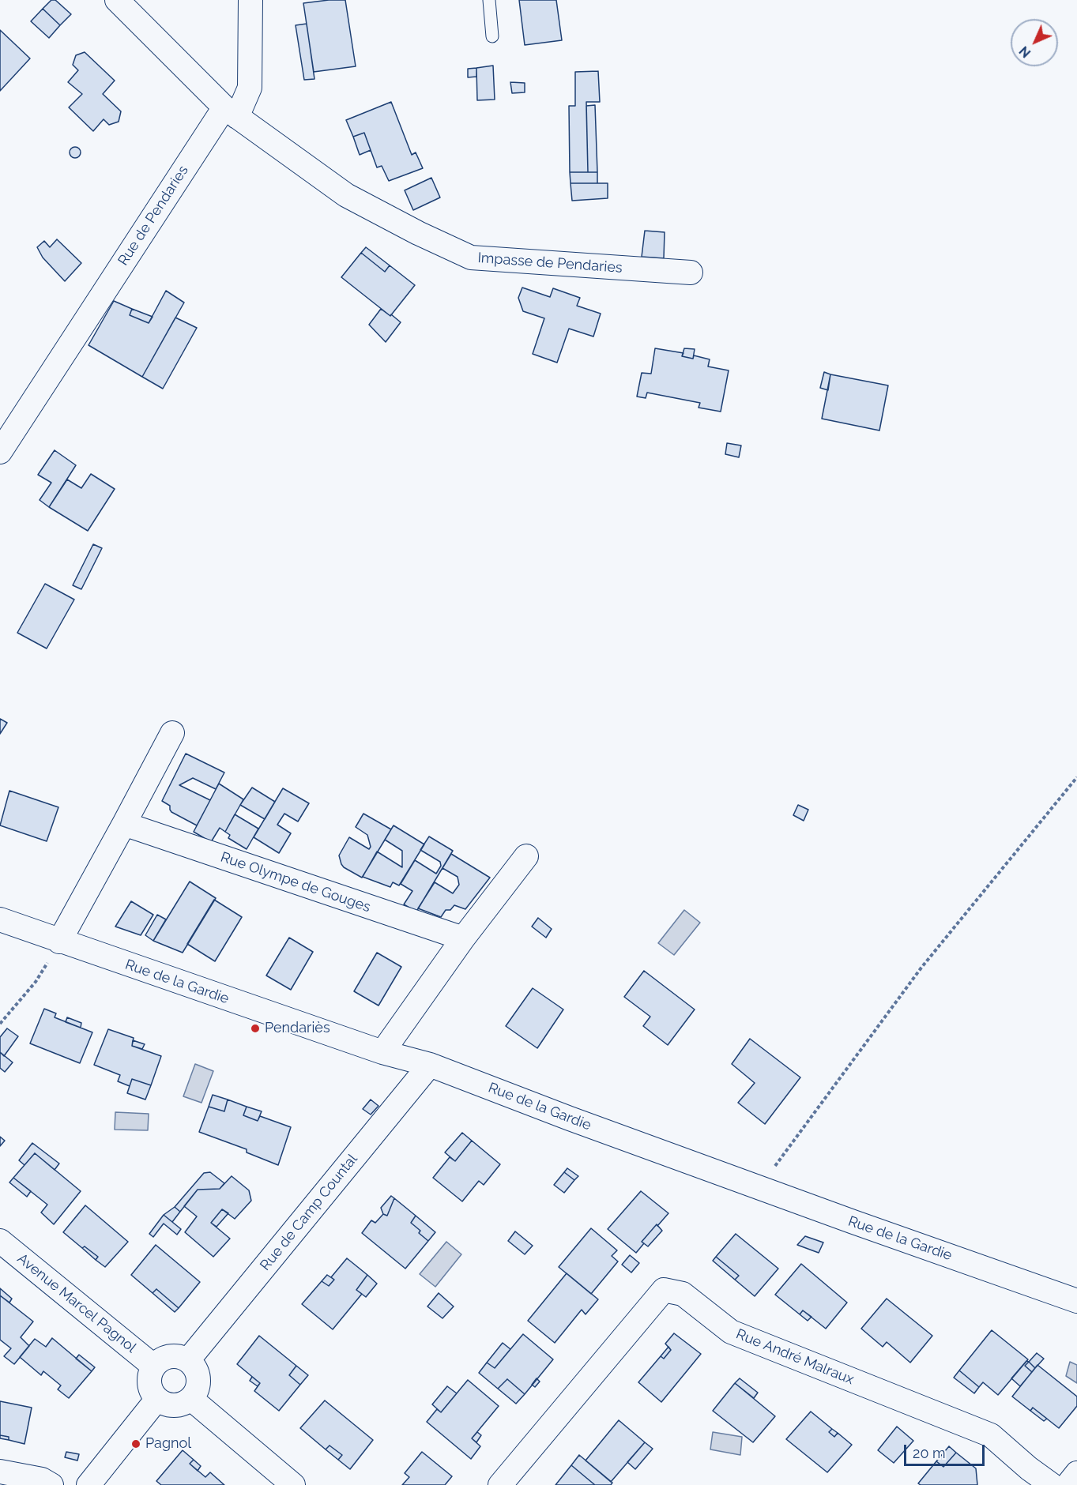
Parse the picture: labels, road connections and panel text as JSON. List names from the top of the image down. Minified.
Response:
{"streets":{"street":["Rue de Pendaries","Impasse de Pendaries","Rue Olympe de Gouges","Rue de la Gardie","Rue de Camp Countal","Avenue Marcel Pagnol","Rue André Malraux"]},"crossings":[["Rue de Pendaries","Impasse de Pendaries"],["Rue de la Gardie","Rue de Camp Countal"],["Rue de Camp Countal","Avenue Marcel Pagnol"]],"places":["Pendariès","Pagnol"],"scale_bar":"20 m","north":"bottom left"}
